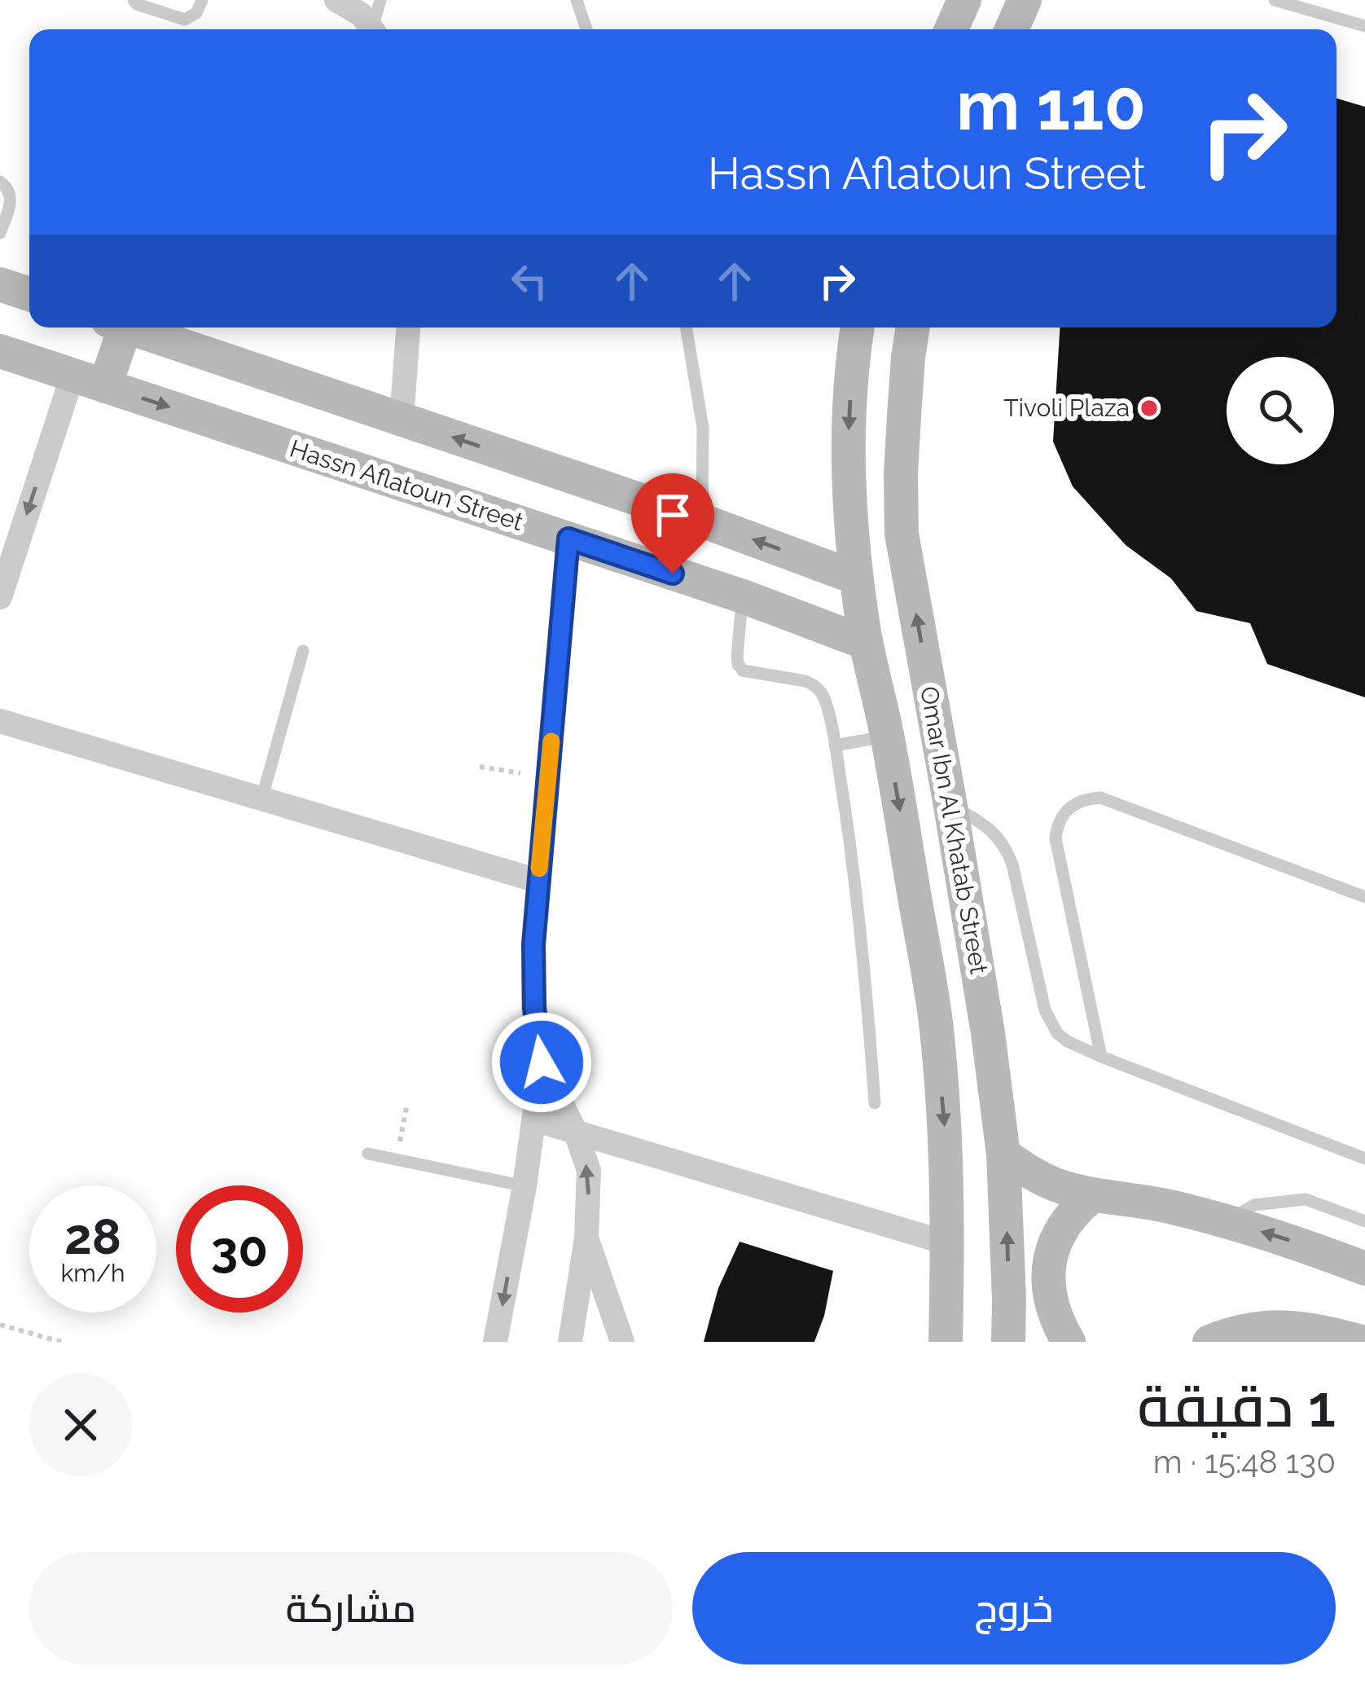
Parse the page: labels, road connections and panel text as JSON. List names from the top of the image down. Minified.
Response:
{"streets":{"street":["Hassn Aflatoun Street","Omar Ibn Al Khatab Street"]},"crossings":[["Hassn Aflatoun Street","Omar Ibn Al Khatab Street"]],"places":["Tivoli Plaza"],"page":{"turn":["110 m","Hassn Aflatoun Street"],"speed":"28 km/h","limit":"30","heading":["1 دقيقة","130 m · 15:48"],"buttons":["خروج","مشاركة"]}}
